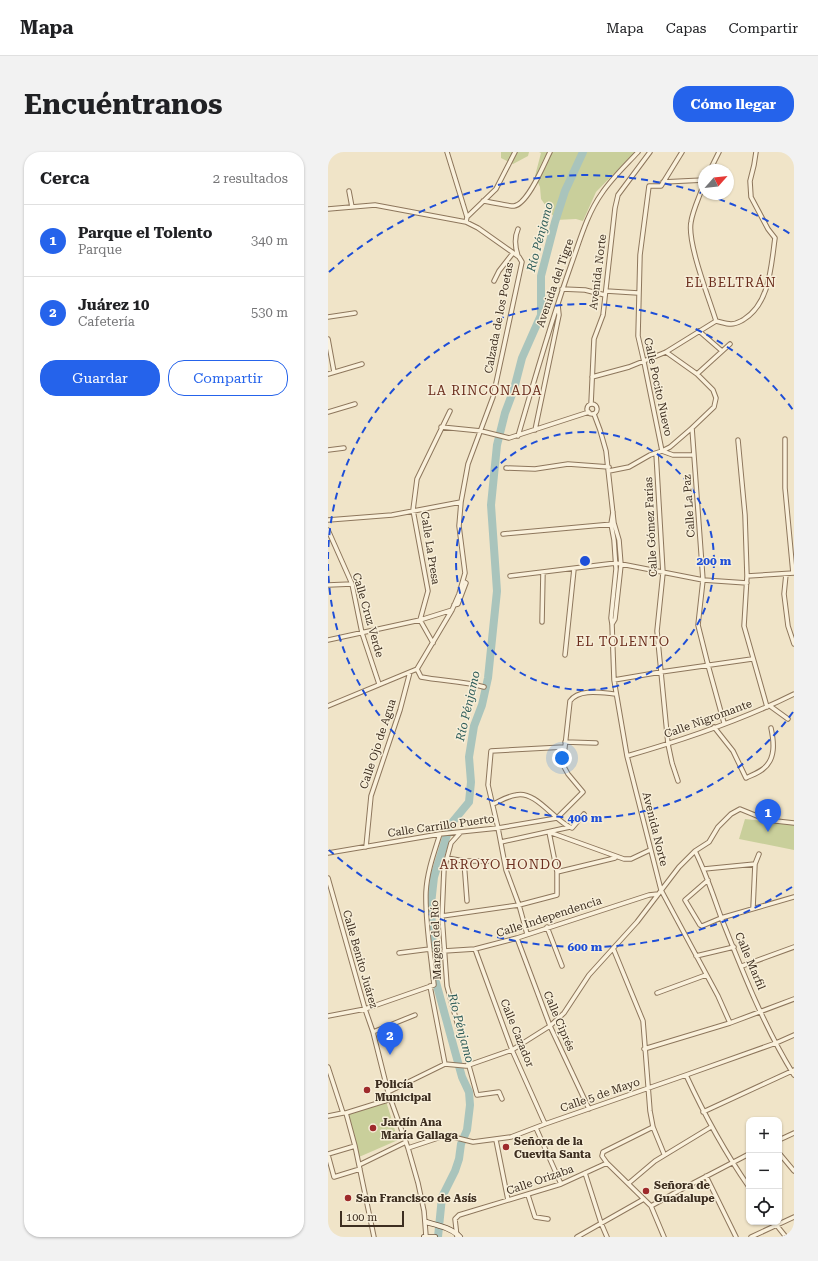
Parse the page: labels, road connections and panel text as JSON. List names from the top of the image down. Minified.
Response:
{"streets":{"street":["Avenida Norte","Avenida del Tigre","Calzada de los Poetas","Calle Pocito Nuevo","Calle La Paz","Calle Gómez Farías","Calle La Presa","Calle Cruz Verde","Calle Nigromante","Calle Ojo de Agua","Calle Carrillo Puerto","Calle Independencia","Margen del Río","Calle Benito Juárez","Calle Marfil","Calle Ciprés","Calle Cazador","Calle 5 de Mayo","Calle Orizaba"]},"crossings":[["Avenida Norte","Calle Nigromante"],["Calle La Paz","Calle Nigromante"],["Calle Gómez Farías","Calle Nigromante"],["Calle Ojo de Agua","Calle Carrillo Puerto"],["Calle Carrillo Puerto","Margen del Río"],["Calle Independencia","Margen del Río"],["Calle Independencia","Calle Ciprés"],["Calle Independencia","Calle Cazador"],["Calle Benito Juárez","Calle 5 de Mayo"],["Calle Marfil","Calle 5 de Mayo"],["Calle Ciprés","Calle 5 de Mayo"],["Calle Cazador","Calle 5 de Mayo"]],"districts":["EL BELTRÁN","LA RINCONADA","EL TOLENTO","ARROYO HONDO"],"water":["Río Pénjamo"],"places":["Policía Municipal","Jardín Ana María Gallaga","Señora de la Cuevita Santa","Señora de Guadalupe","San Francisco de Asís"],"scale_bar":"100 m","north":"top right","page":{"header":"Mapa","nav":["Mapa","Capas","Compartir"],"buttons":["Cómo llegar",["Guardar","Compartir"]],"title":"Encuéntranos","heading":["Cerca","2 resultados"],"list":[{"mark":"1","name":"Parque el Tolento","note":"Parque","value":"340 m"},{"mark":"2","name":"Juárez 10","note":"Cafetería","value":"530 m"}],"pins":["1","2"],"map_buttons":["+","−"],"scale":"100 m"},"rings":["200 m","400 m","600 m"]}
